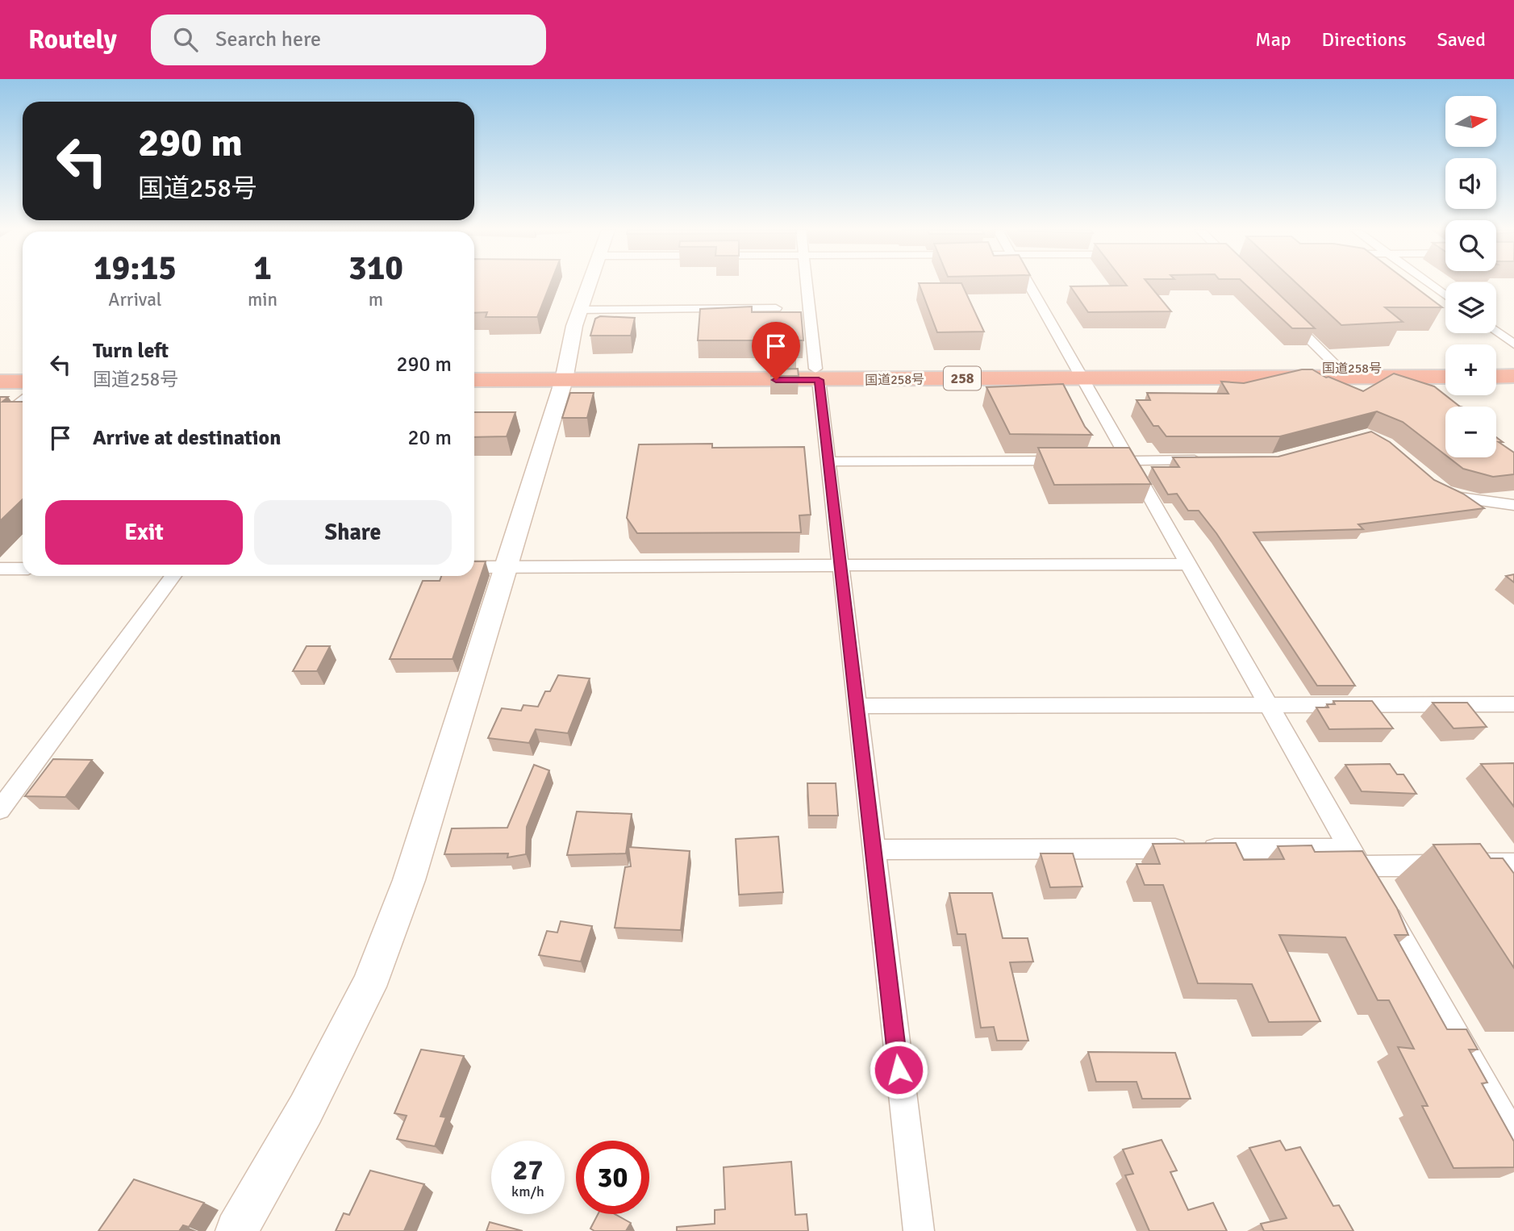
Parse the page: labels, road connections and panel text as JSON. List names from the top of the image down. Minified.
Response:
{"streets":{"highway":["国道258号","258"]},"north":"right","page":{"header":"Routely","search":"Search here","nav":["Map","Directions","Saved"],"map_buttons":["+","−"],"turn":["290 m","国道258号"],"eta":["19:15","Arrival","1","min","310","m"],"list":[{"name":"Turn left","note":"国道258号","value":"290 m"},{"name":"Arrive at destination","value":"20 m"}],"buttons":["Exit","Share"],"speed":"27 km/h","limit":"30"}}
